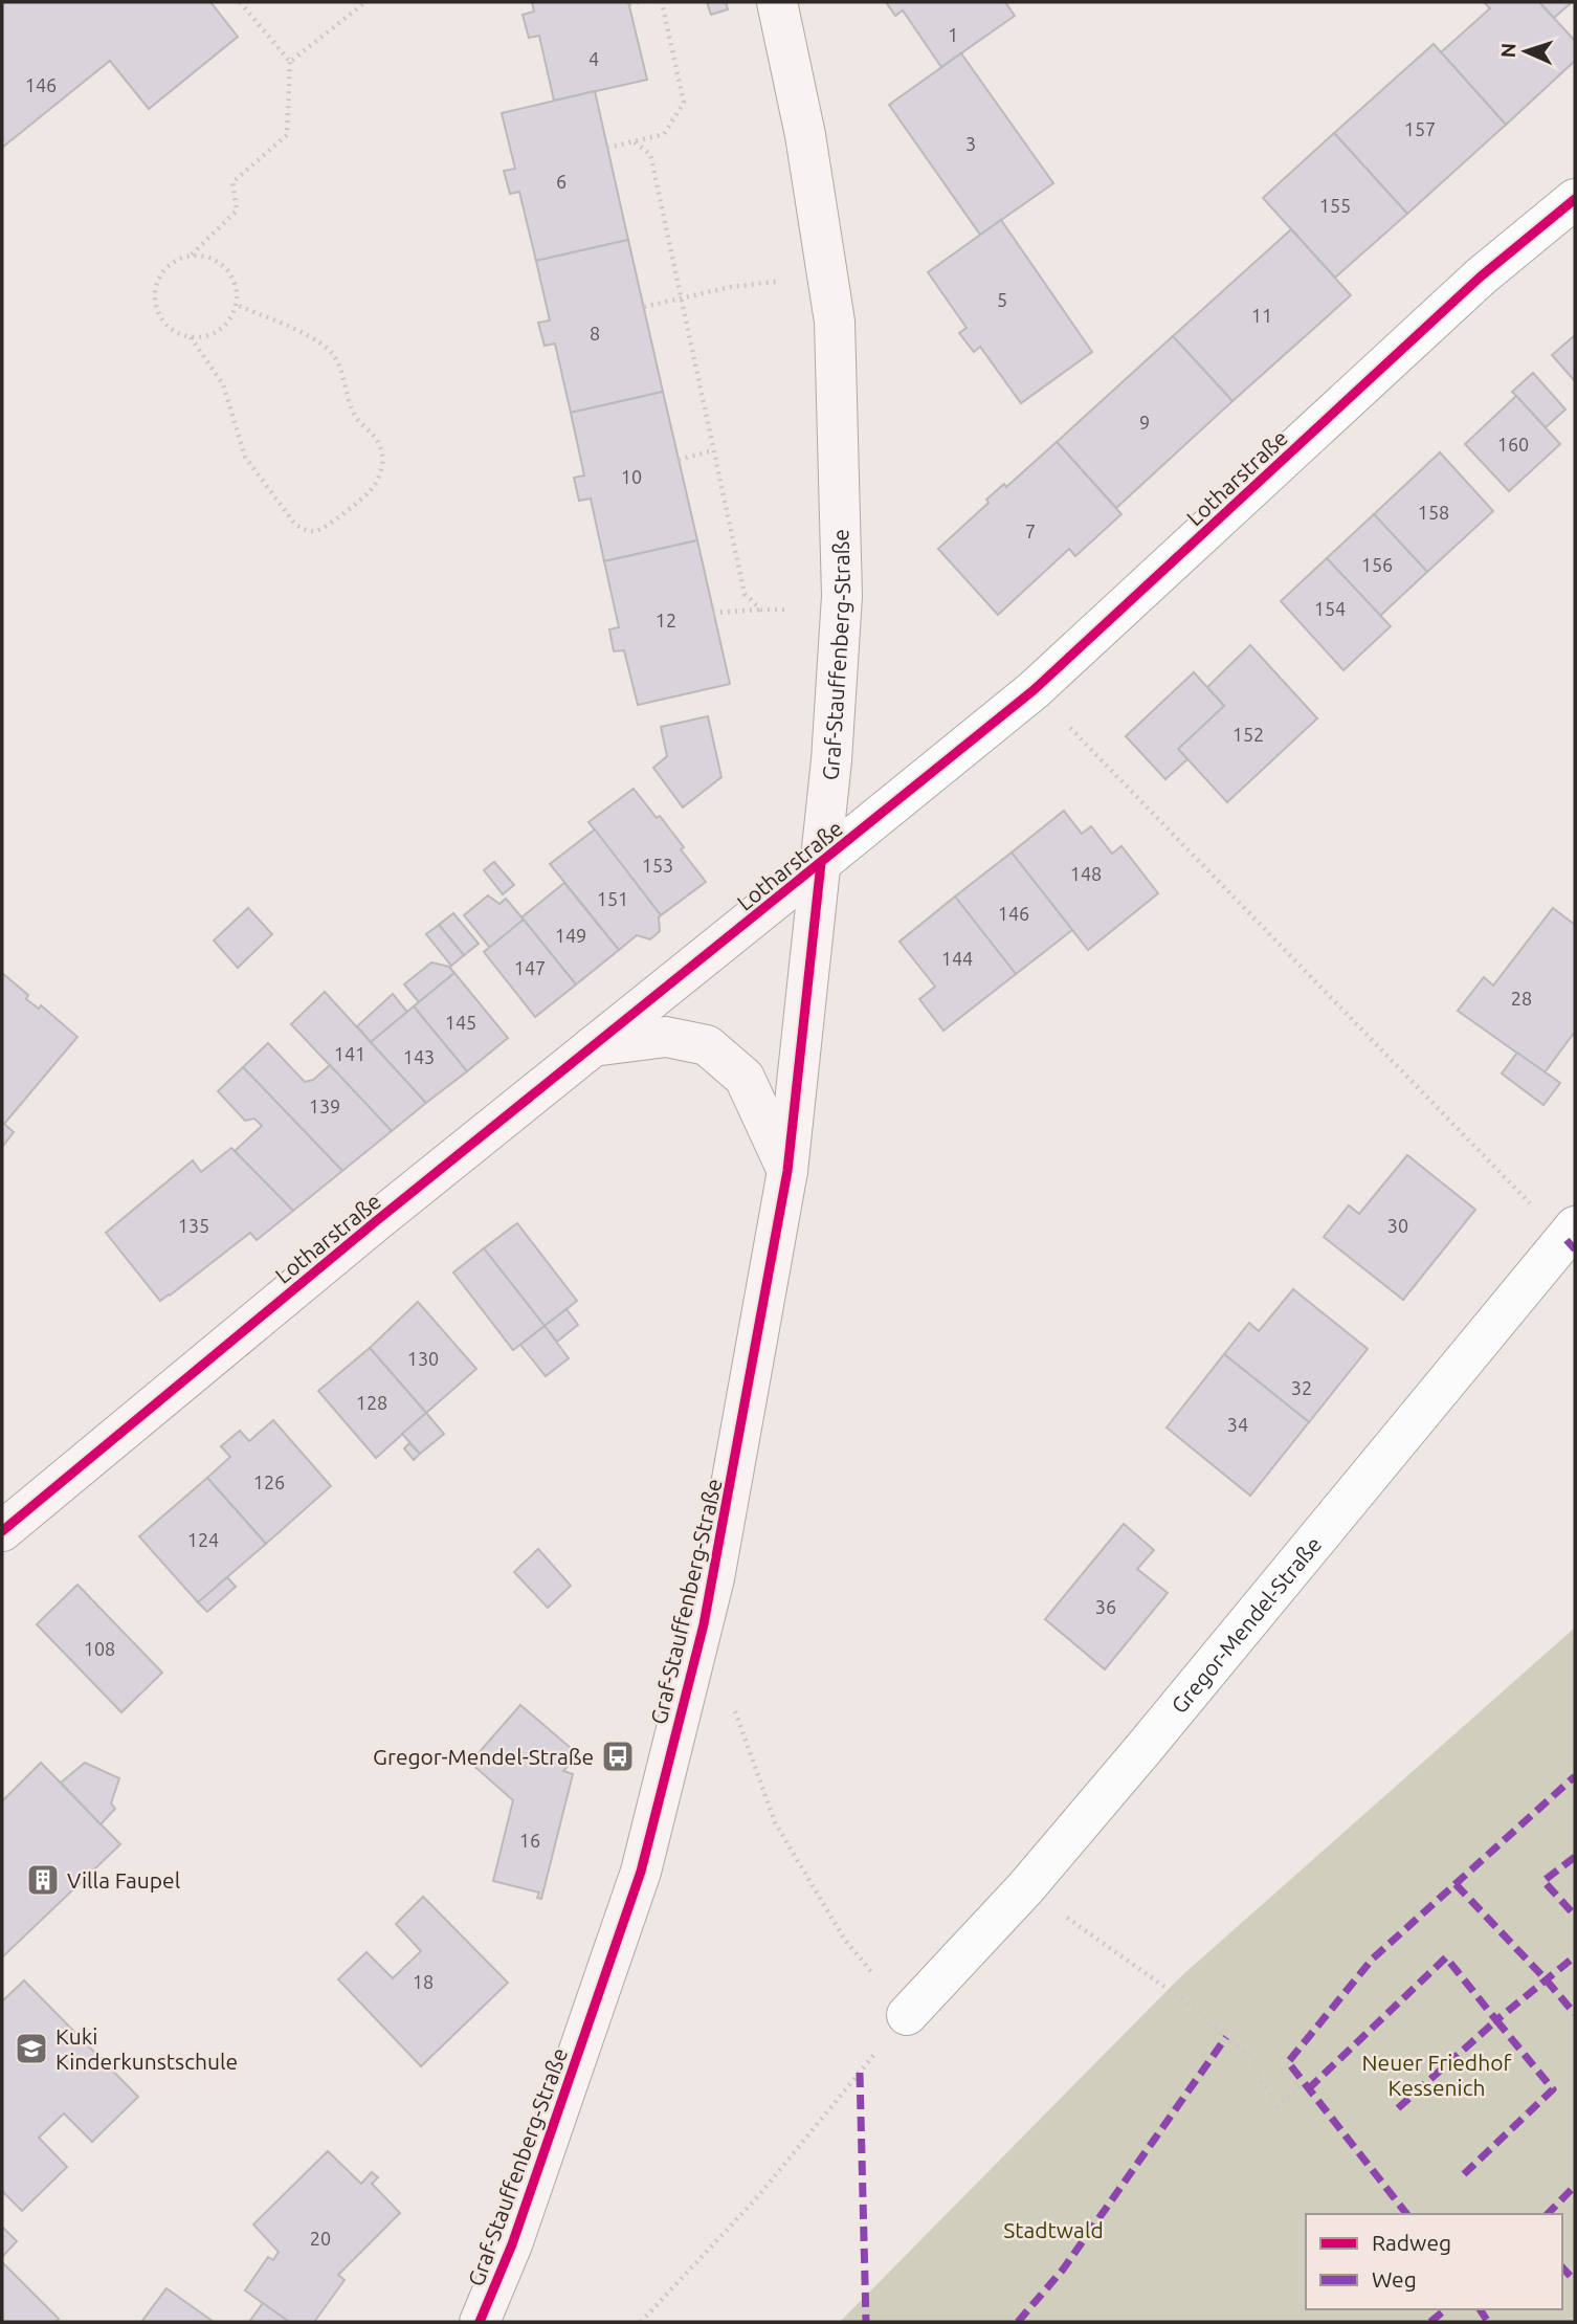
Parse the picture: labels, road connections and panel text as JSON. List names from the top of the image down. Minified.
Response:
{"streets":{"street":["Lotharstraße","Graf-Stauffenberg-Straße","Gregor-Mendel-Straße"]},"crossings":[["Lotharstraße","Graf-Stauffenberg-Straße"]],"parks":["Neuer Friedhof Kessenich","Stadtwald"],"places":{"bus stop":["Gregor-Mendel-Straße"],"building":["Villa Faupel"],"school or university":["Kuki Kinderkunstschule"]},"house_numbers":["1","4","146","157","3","6","155","5","11","8","9","160","10","158","7","156","154","12","152","153","148","151","146","149","144","147","28","145","141","143","139","135","30","130","32","128","34","126","124","36","108","16","18","20"],"legend":["Radweg","Weg"],"north":"left"}
